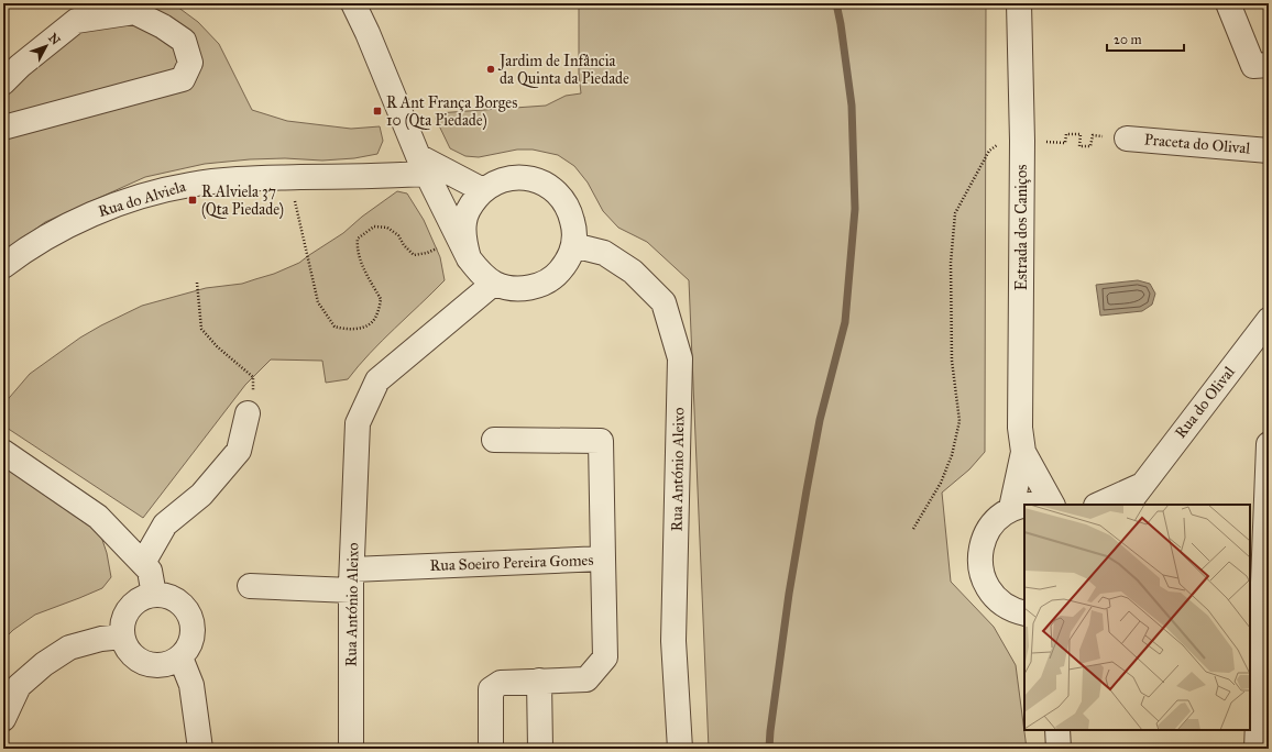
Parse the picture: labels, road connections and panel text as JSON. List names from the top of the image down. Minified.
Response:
{"streets":{"street":["Praceta do Olival","Rua do Alviela","Estrada dos Caniços","Rua do Olival","Rua António Aleixo","Rua Soeiro Pereira Gomes"]},"crossings":[["Rua António Aleixo","Rua Soeiro Pereira Gomes"]],"places":{"other":["Jardim de Infância da Quinta da Piedade"],"transit":["R Ant França Borges 10 (Qta Piedade)","R Alviela 37 (Qta Piedade)"]},"scale_bar":"20 m","north":"top right"}
